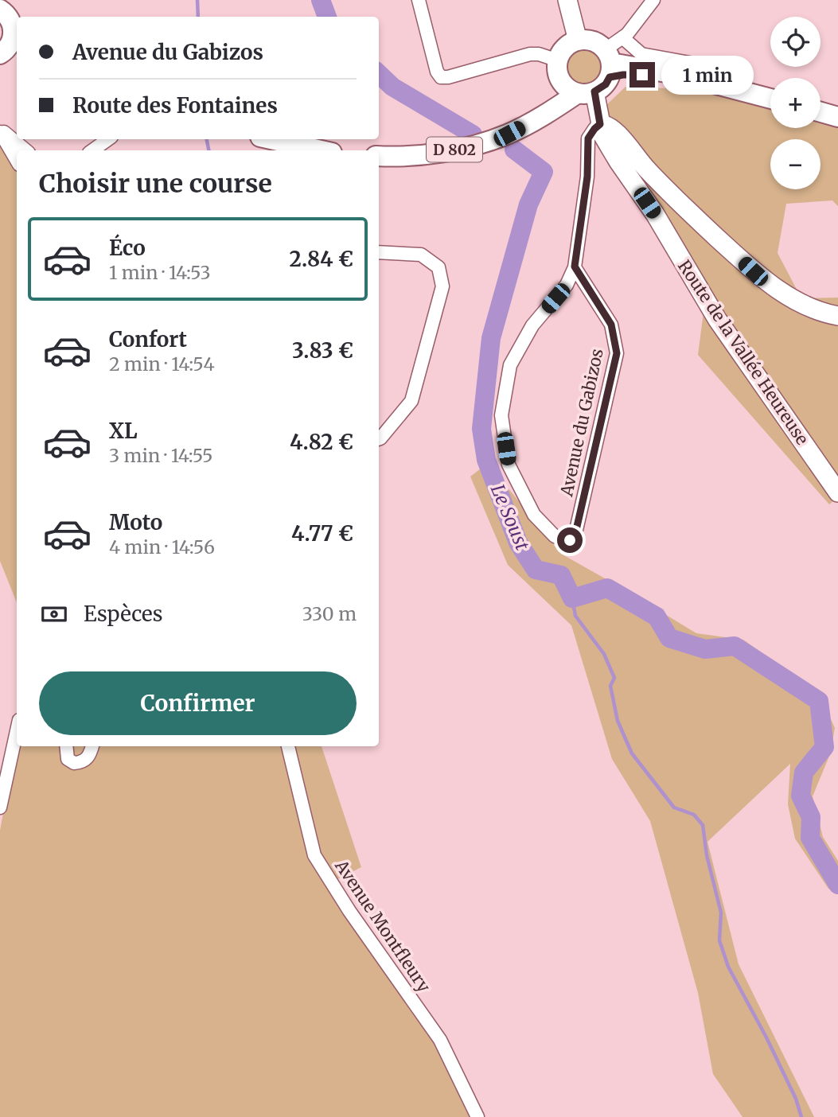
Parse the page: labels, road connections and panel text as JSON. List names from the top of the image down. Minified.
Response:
{"streets":{"main road":["D 802"],"street":["Route de la Vallée Heureuse","Avenue du Gabizos","Avenue Montfleury"]},"crossings":[["D 802","Route de la Vallée Heureuse"],["Route de la Vallée Heureuse","Avenue du Gabizos"]],"water":["Le Soust"],"page":{"map_buttons":["+","−"],"banner":["Avenue du Gabizos","Route des Fontaines"],"bubble":"1 min","heading":"Choisir une course","list":[{"name":"Éco","note":"1 min · 14:53","value":"2.84 €"},{"name":"Confort","note":"2 min · 14:54","value":"3.83 €"},{"name":"XL","note":"3 min · 14:55","value":"4.82 €"},{"name":"Moto","note":"4 min · 14:56","value":"4.77 €"}],"pay":["Espèces","330 m"],"buttons":"Confirmer"}}
